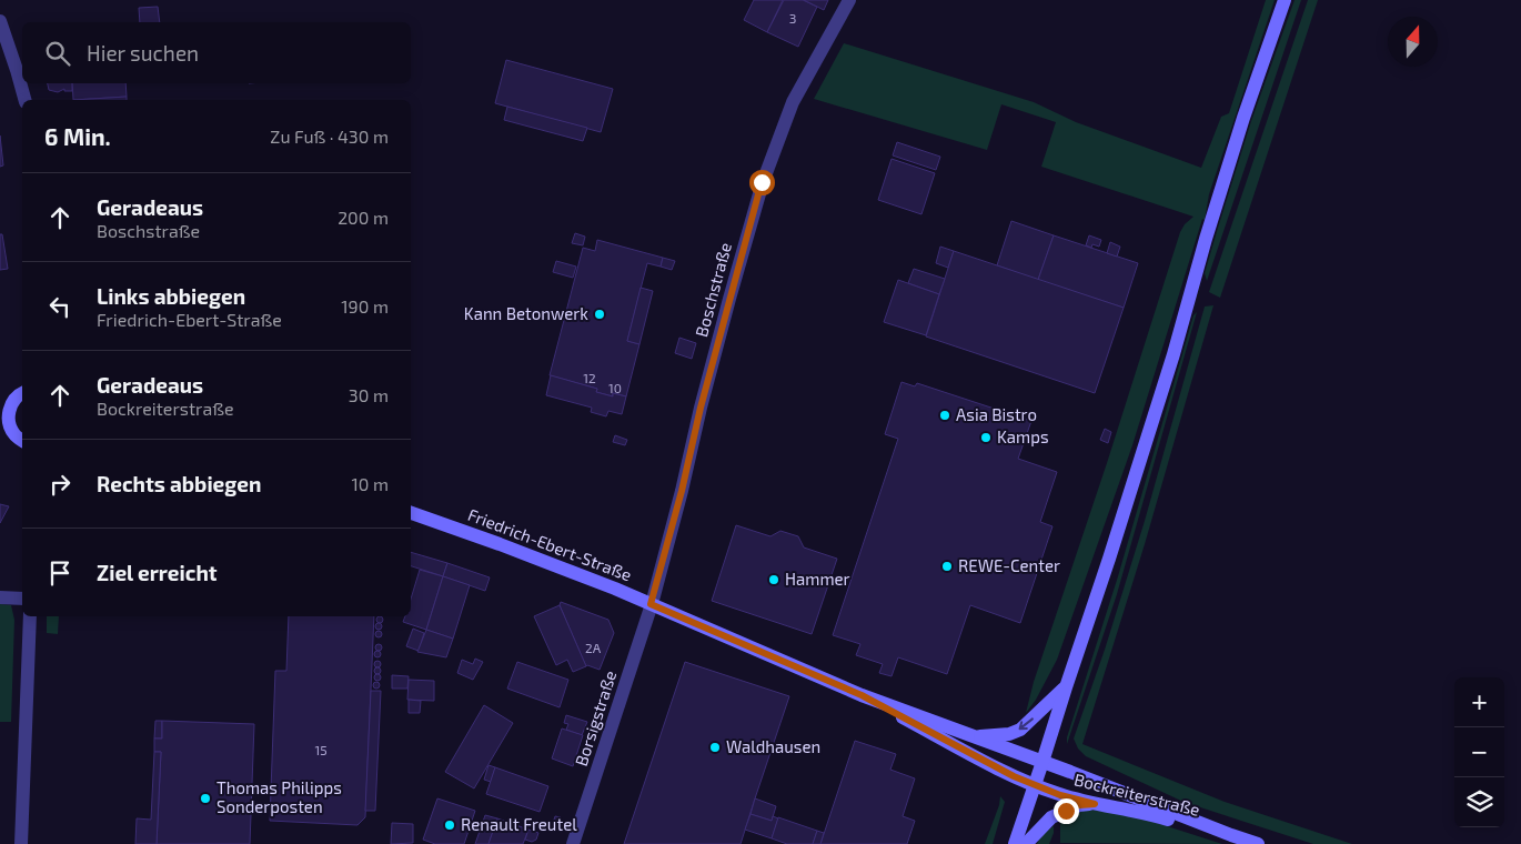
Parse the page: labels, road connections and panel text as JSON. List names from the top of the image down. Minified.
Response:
{"streets":{"main road":["Friedrich-Ebert-Straße","Bockreiterstraße"],"street":["Boschstraße","Borsigstraße"]},"crossings":[["Boschstraße","Friedrich-Ebert-Straße"],["Boschstraße","Borsigstraße"],["Friedrich-Ebert-Straße","Borsigstraße"],["Friedrich-Ebert-Straße","Bockreiterstraße"]],"places":["Kann Betonwerk","Asia Bistro","Kamps","REWE-Center","Hammer","Waldhausen","Thomas Philipps Sonderposten","Renault Freutel"],"house_numbers":["3","12","10","2A","15"],"north":"top","page":{"search":"Hier suchen","heading":["6 Min.","Zu Fuß · 430 m"],"list":[["Geradeaus","Boschstraße","200 m"],["Links abbiegen","Friedrich-Ebert-Straße","190 m"],["Geradeaus","Bockreiterstraße","30 m"],["Rechts abbiegen","10 m"],"Ziel erreicht"],"map_buttons":["+","−"]}}
